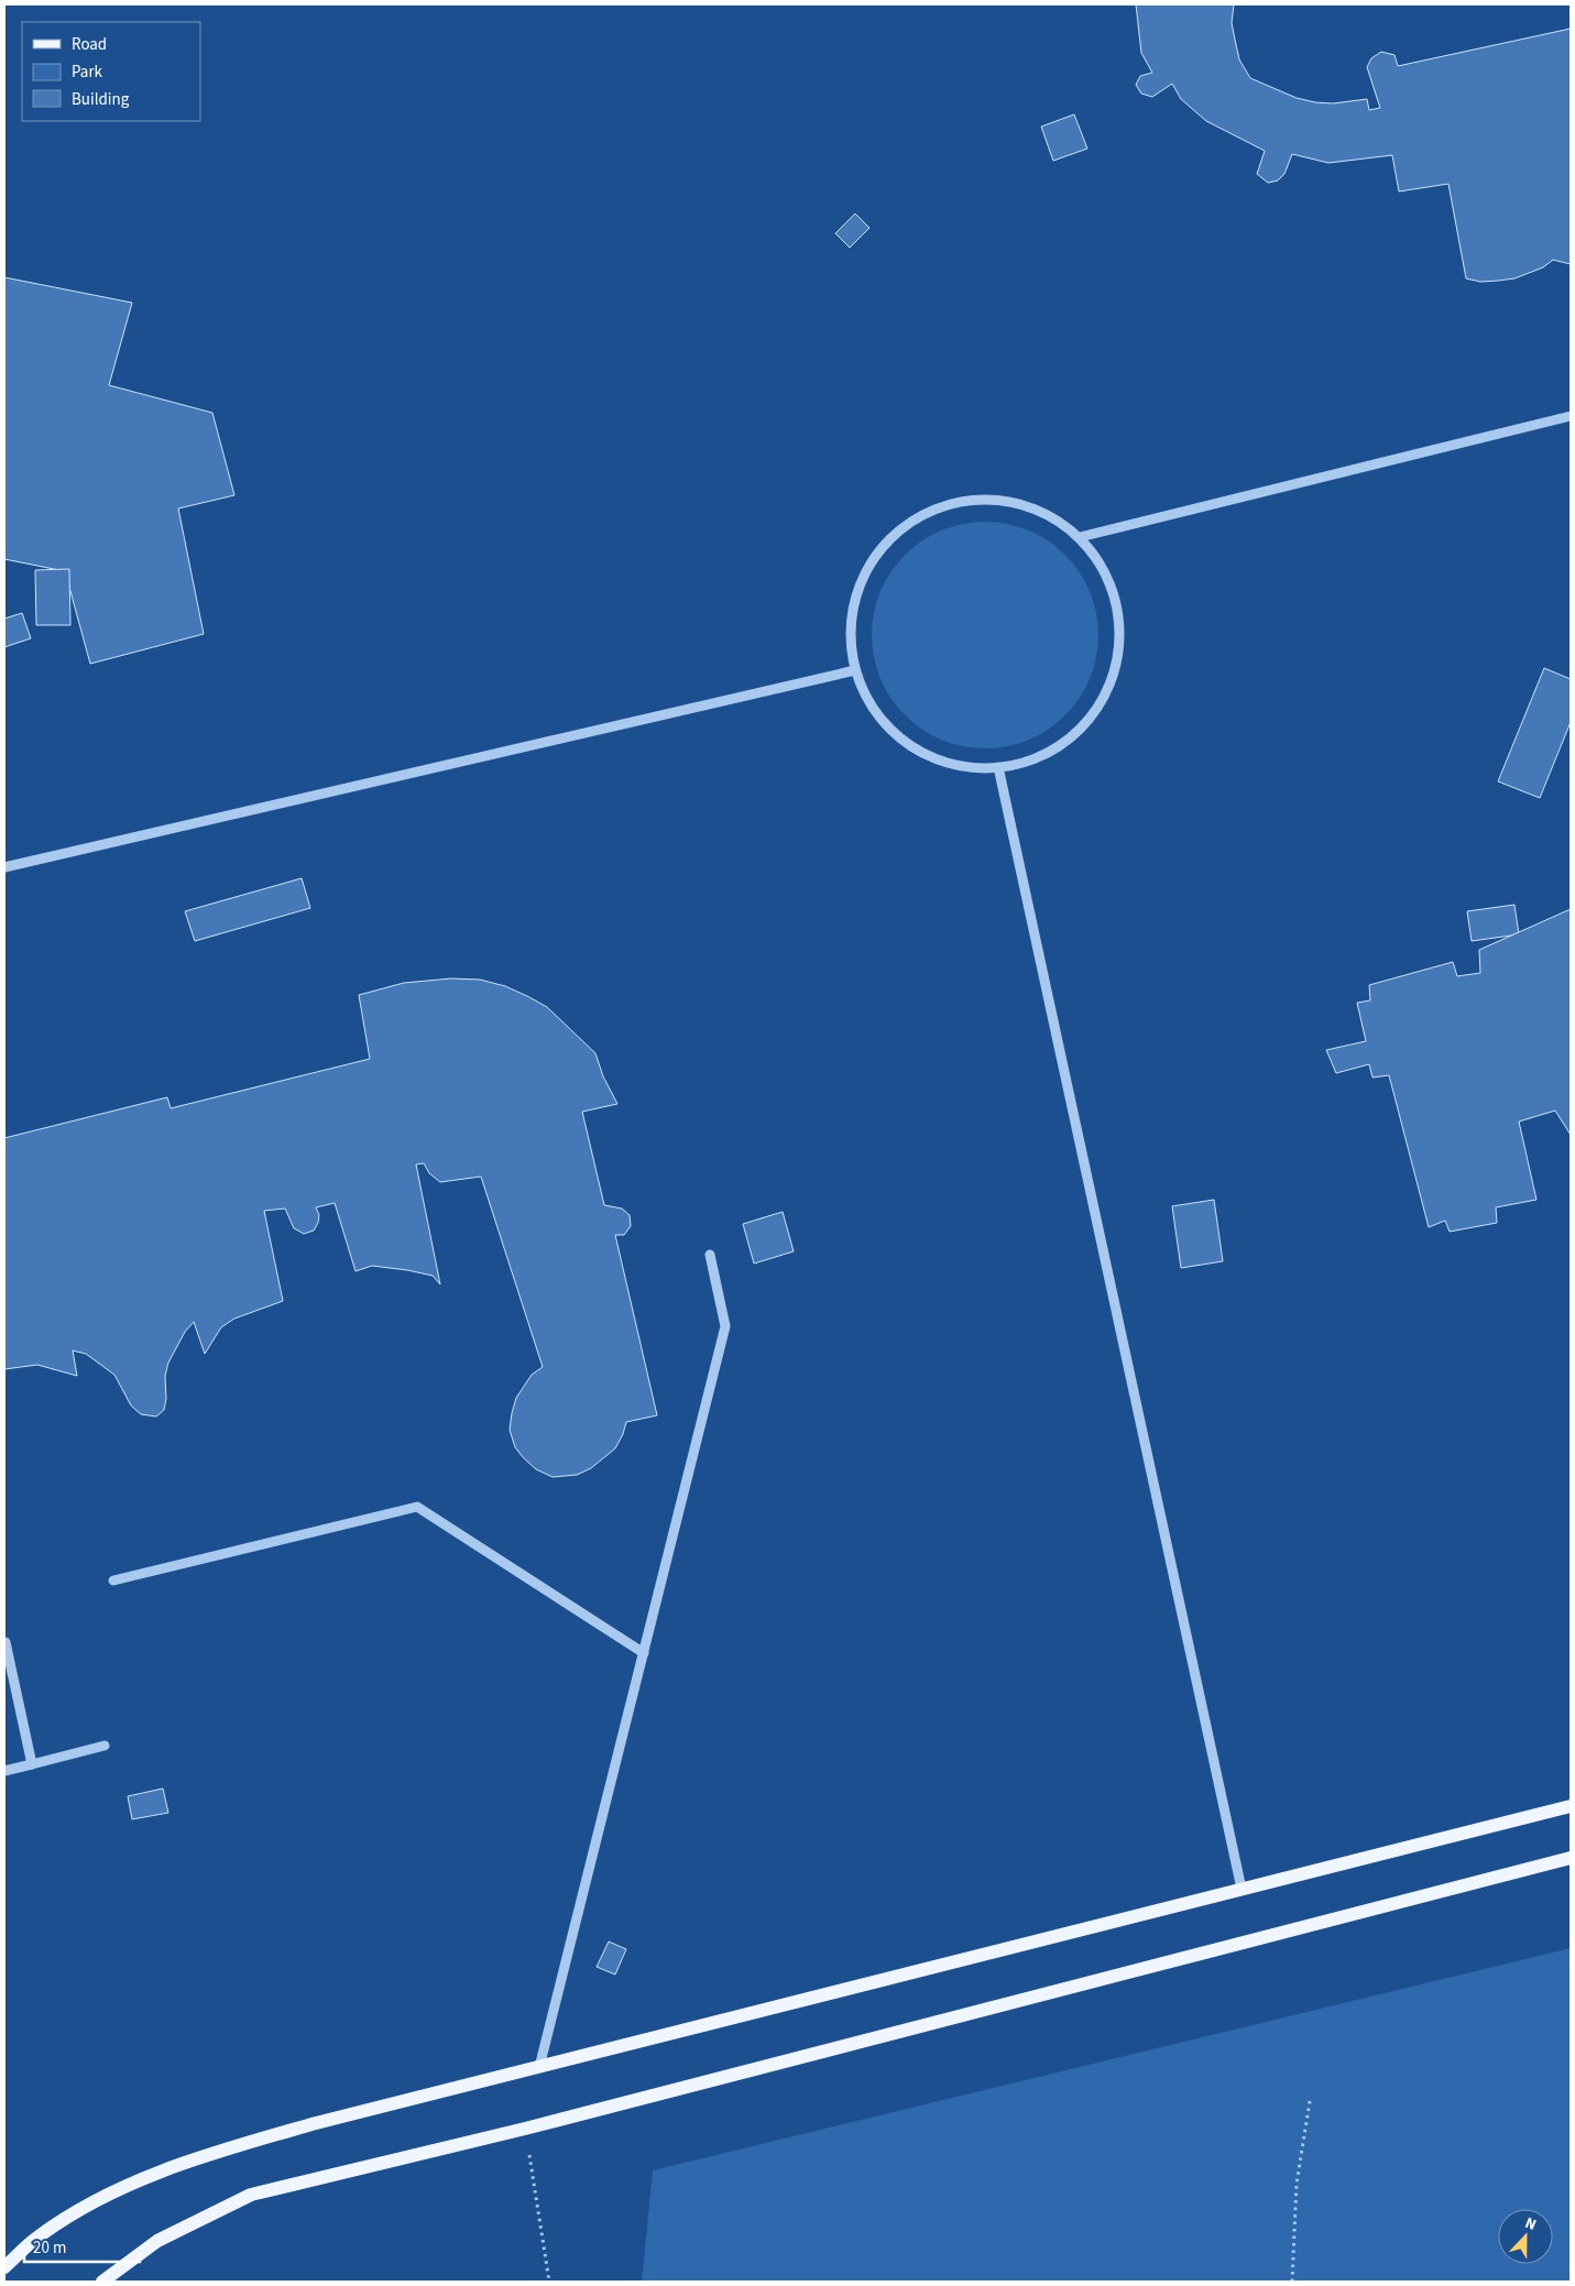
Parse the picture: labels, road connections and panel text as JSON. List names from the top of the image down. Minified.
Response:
{"legend":["Road","Park","Building"],"scale_bar":"20 m","north":"top"}
